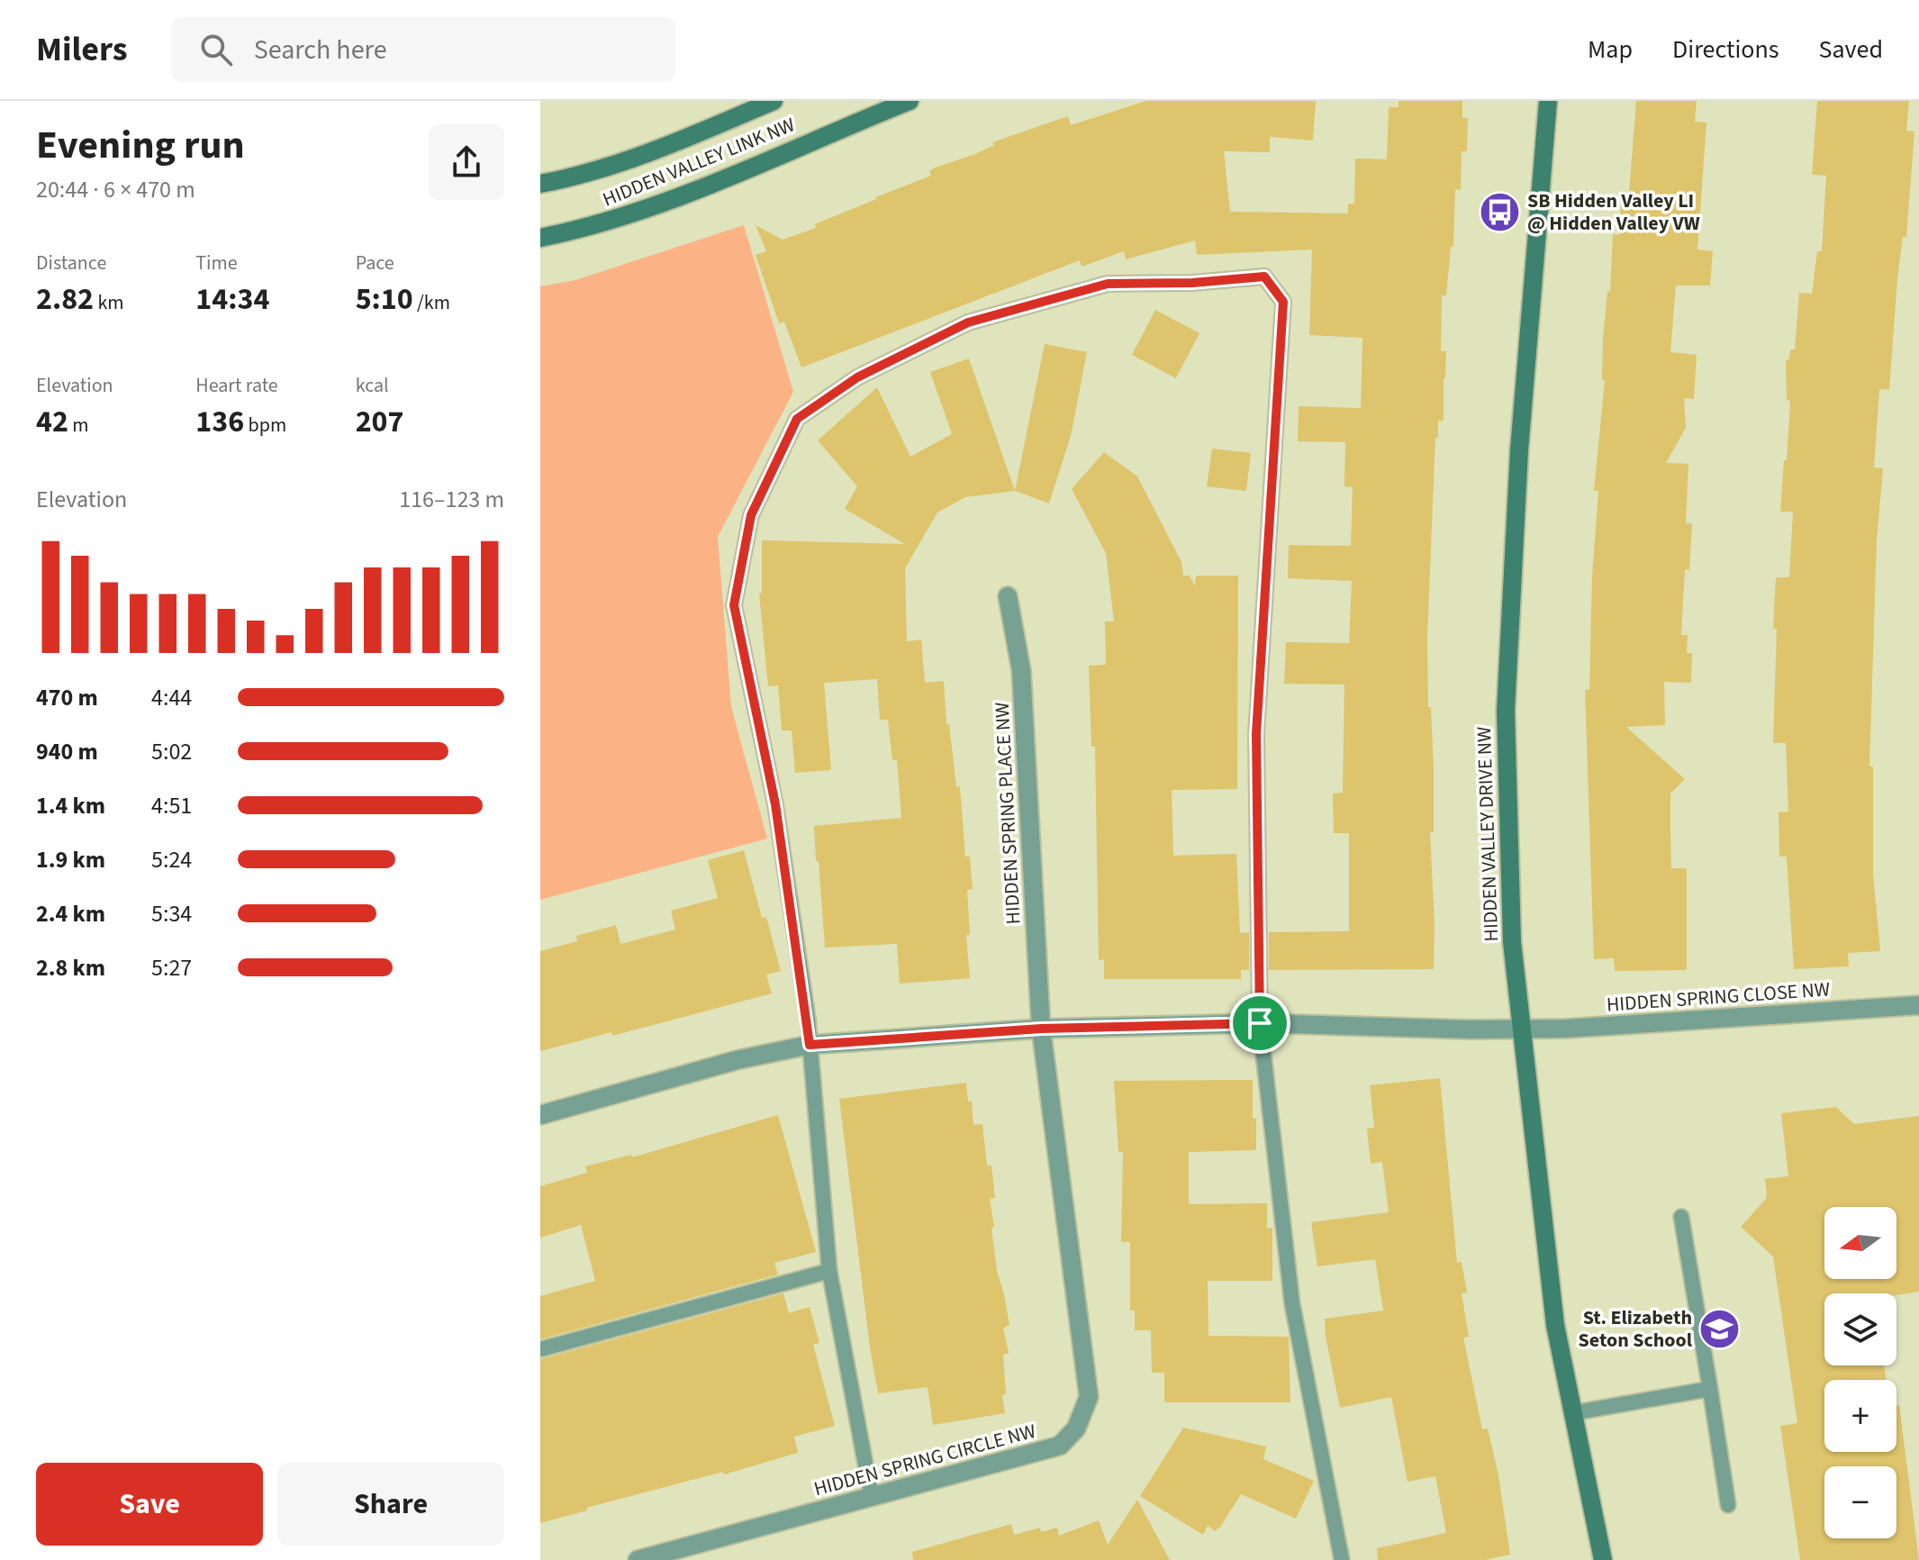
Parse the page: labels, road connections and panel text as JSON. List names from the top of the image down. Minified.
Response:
{"streets":{"street":["HIDDEN VALLEY LINK NW","HIDDEN SPRING PLACE NW","HIDDEN VALLEY DRIVE NW","HIDDEN SPRING CLOSE NW","HIDDEN SPRING CIRCLE NW"]},"crossings":[["HIDDEN SPRING PLACE NW","HIDDEN SPRING CIRCLE NW"],["HIDDEN VALLEY DRIVE NW","HIDDEN SPRING CLOSE NW"]],"places":{"bus stop":["SB Hidden Valley LI @ Hidden Valley VW"],"school or university":["St. Elizabeth Seton School"]},"north":"left","page":{"header":"Milers","search":"Search here","nav":["Map","Directions","Saved"],"heading":["Evening run","20:44 · 6 × 470 m"],"stats":[["Distance","2.82 km"],["Time","14:34"],["Pace","5:10 /km"],["Elevation","42 m"],["Heart rate","136 bpm"],["kcal","207"]],"chart":["Elevation","116–123 m"],"list":[{"name":"470 m","note":"4:44"},{"name":"940 m","note":"5:02"},{"name":"1.4 km","note":"4:51"},{"name":"1.9 km","note":"5:24"},{"name":"2.4 km","note":"5:34"},{"name":"2.8 km","note":"5:27"}],"map_buttons":["+","−"],"buttons":["Save","Share"]}}
